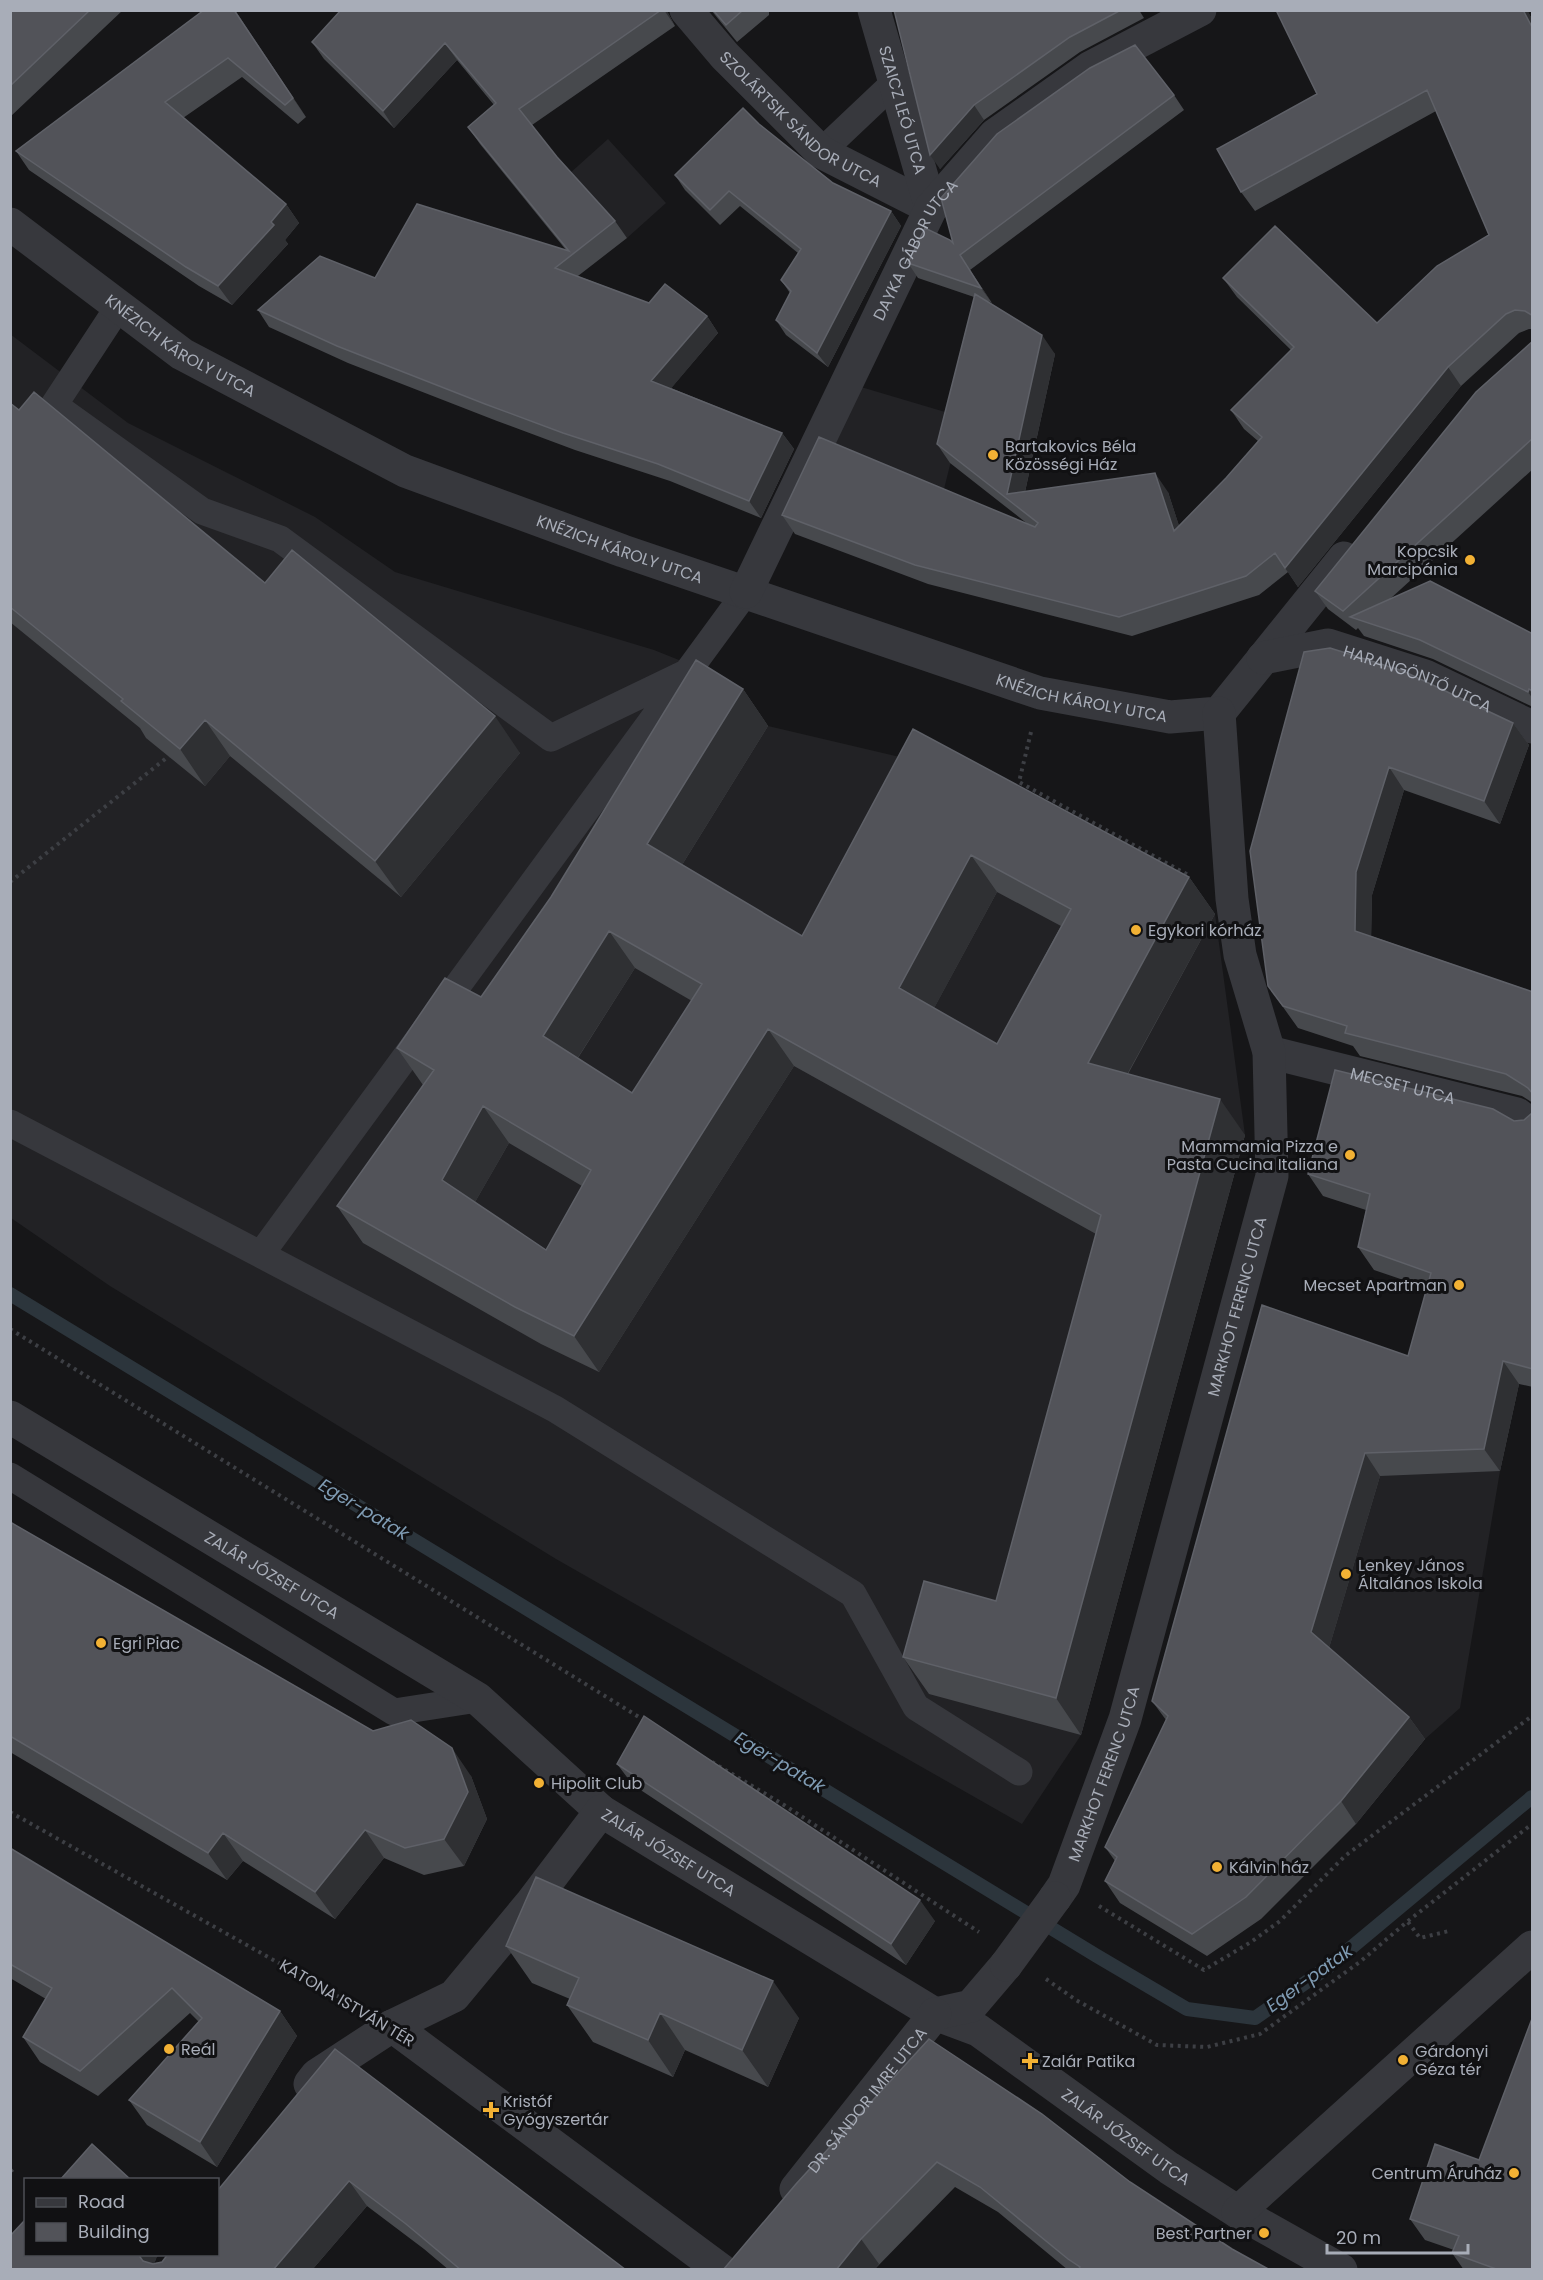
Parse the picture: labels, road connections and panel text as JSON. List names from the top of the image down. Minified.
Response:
{"streets":{"street":["SZAICZ LEÓ UTCA","SZOLÁRTSIK SÁNDOR UTCA","DAYKA GÁBOR UTCA","KNÉZICH KÁROLY UTCA","HARANGÖNTŐ UTCA","MECSET UTCA","MARKHOT FERENC UTCA","ZALÁR JÓZSEF UTCA","KATONA ISTVÁN TÉR","DR. SÁNDOR IMRE UTCA"]},"crossings":[["SZAICZ LEÓ UTCA","SZOLÁRTSIK SÁNDOR UTCA"],["SZAICZ LEÓ UTCA","DAYKA GÁBOR UTCA"],["SZOLÁRTSIK SÁNDOR UTCA","DAYKA GÁBOR UTCA"],["DAYKA GÁBOR UTCA","KNÉZICH KÁROLY UTCA"],["KNÉZICH KÁROLY UTCA","MARKHOT FERENC UTCA"],["MECSET UTCA","MARKHOT FERENC UTCA"],["MARKHOT FERENC UTCA","ZALÁR JÓZSEF UTCA"],["MARKHOT FERENC UTCA","DR. SÁNDOR IMRE UTCA"],["ZALÁR JÓZSEF UTCA","DR. SÁNDOR IMRE UTCA"]],"water":["Eger-patak"],"places":{"other":["Bartakovics Béla Közösségi Ház","Kopcsik Marcipánia","Egykori kórház","Mammamia Pizza e Pasta Cucina Italiana","Mecset Apartman","Lenkey János Általános Iskola","Egri Piac","Hipolit Club","Kálvin ház","Reál","Gárdonyi Géza tér","Centrum Áruház","Best Partner"],"health":["Zalár Patika","Kristóf Gyógyszertár"]},"legend":["Road","Building"],"scale_bar":"20 m"}
